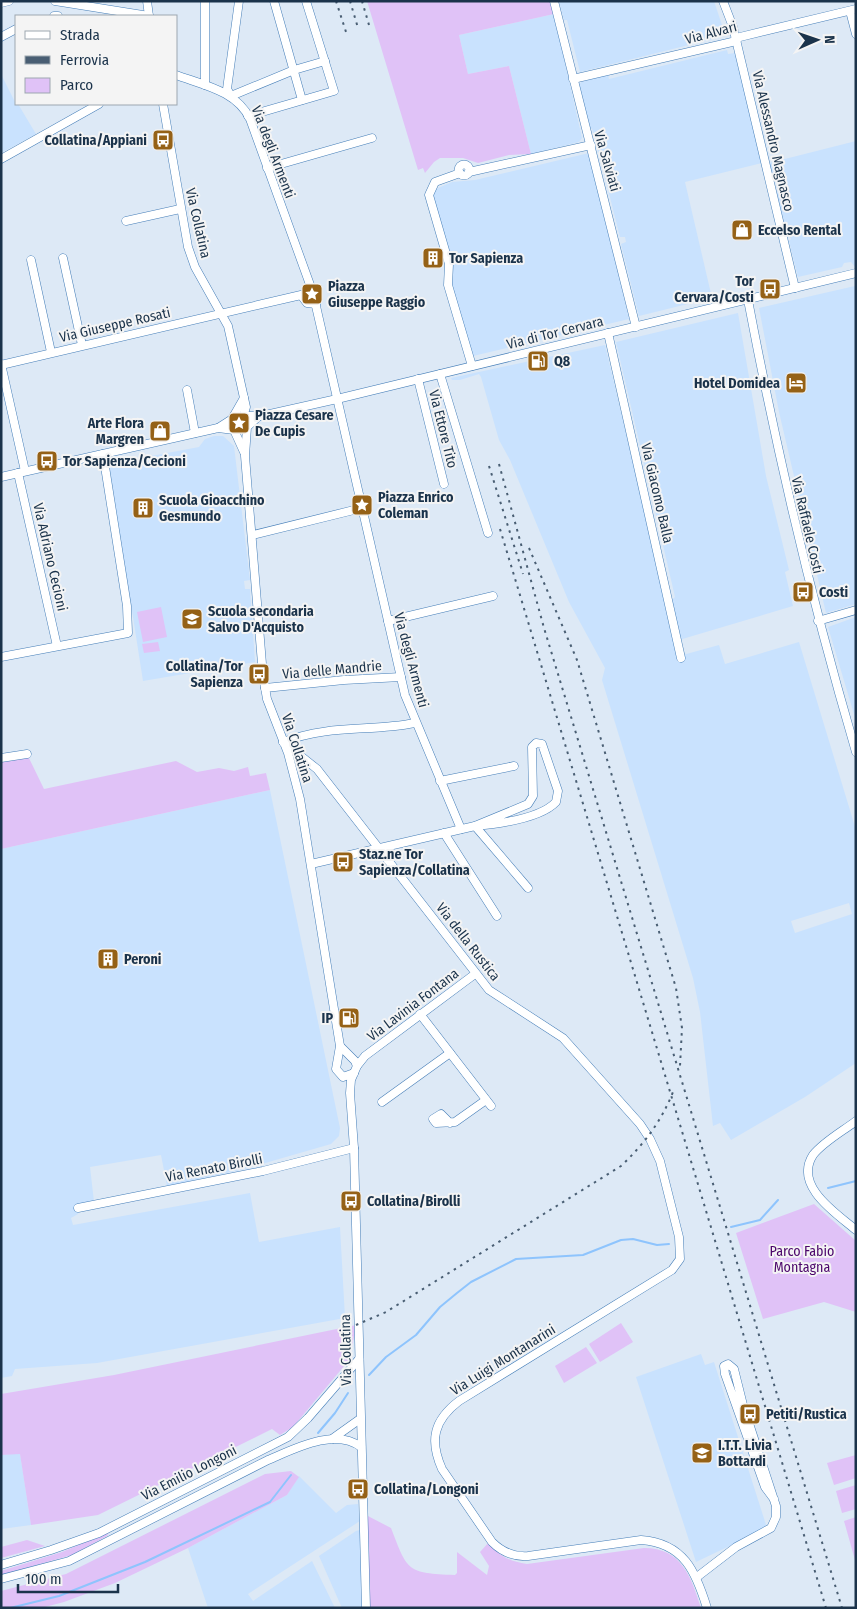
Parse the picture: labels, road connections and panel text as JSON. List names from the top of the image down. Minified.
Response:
{"streets":{"street":["Via Alvari","Via Alessandro Magnasco","Via degli Armenti","Via Salviati","Via Collatina","Via Giuseppe Rosati","Via di Tor Cervara","Via Ettore Tito","Via Giacomo Balla","Via Raffaele Costi","Via Adriano Cecioni","Via delle Mandrie","Via della Rustica","Via Lavinia Fontana","Via Renato Birolli","Via Luigi Montanarini","Via Emilio Longoni"]},"crossings":[["Via Alvari","Via Alessandro Magnasco"],["Via Alvari","Via Salviati"],["Via Alessandro Magnasco","Via di Tor Cervara"],["Via degli Armenti","Via delle Mandrie"],["Via Salviati","Via di Tor Cervara"],["Via Collatina","Via Giuseppe Rosati"],["Via Collatina","Via delle Mandrie"],["Via Collatina","Via della Rustica"],["Via Collatina","Via Lavinia Fontana"],["Via Collatina","Via Renato Birolli"],["Via Collatina","Via Emilio Longoni"],["Via Giuseppe Rosati","Via Adriano Cecioni"],["Via di Tor Cervara","Via Ettore Tito"],["Via di Tor Cervara","Via Giacomo Balla"],["Via di Tor Cervara","Via Raffaele Costi"],["Via della Rustica","Via Lavinia Fontana"],["Via della Rustica","Via Luigi Montanarini"]],"parks":["Parco Fabio Montagna"],"places":{"bus stop":["Collatina/Appiani","Tor Cervara/Costi","Tor Sapienza/Cecioni","Costi","Collatina/Tor Sapienza","Staz.ne Tor Sapienza/Collatina","Collatina/Birolli","Petiti/Rustica","Collatina/Longoni"],"shop":["Eccelso Rental","Arte Flora Margren"],"building":["Tor Sapienza","Scuola Gioacchino Gesmundo","Peroni"],"place":["Piazza Giuseppe Raggio","Piazza Cesare De Cupis","Piazza Enrico Coleman"],"fuel station":["Q8","IP"],"hotel":["Hotel Domidea"],"school or university":["Scuola secondaria Salvo D'Acquisto","I.T.T. Livia Bottardi"]},"legend":["Strada","Ferrovia","Parco"],"scale_bar":"100 m","north":"right"}
